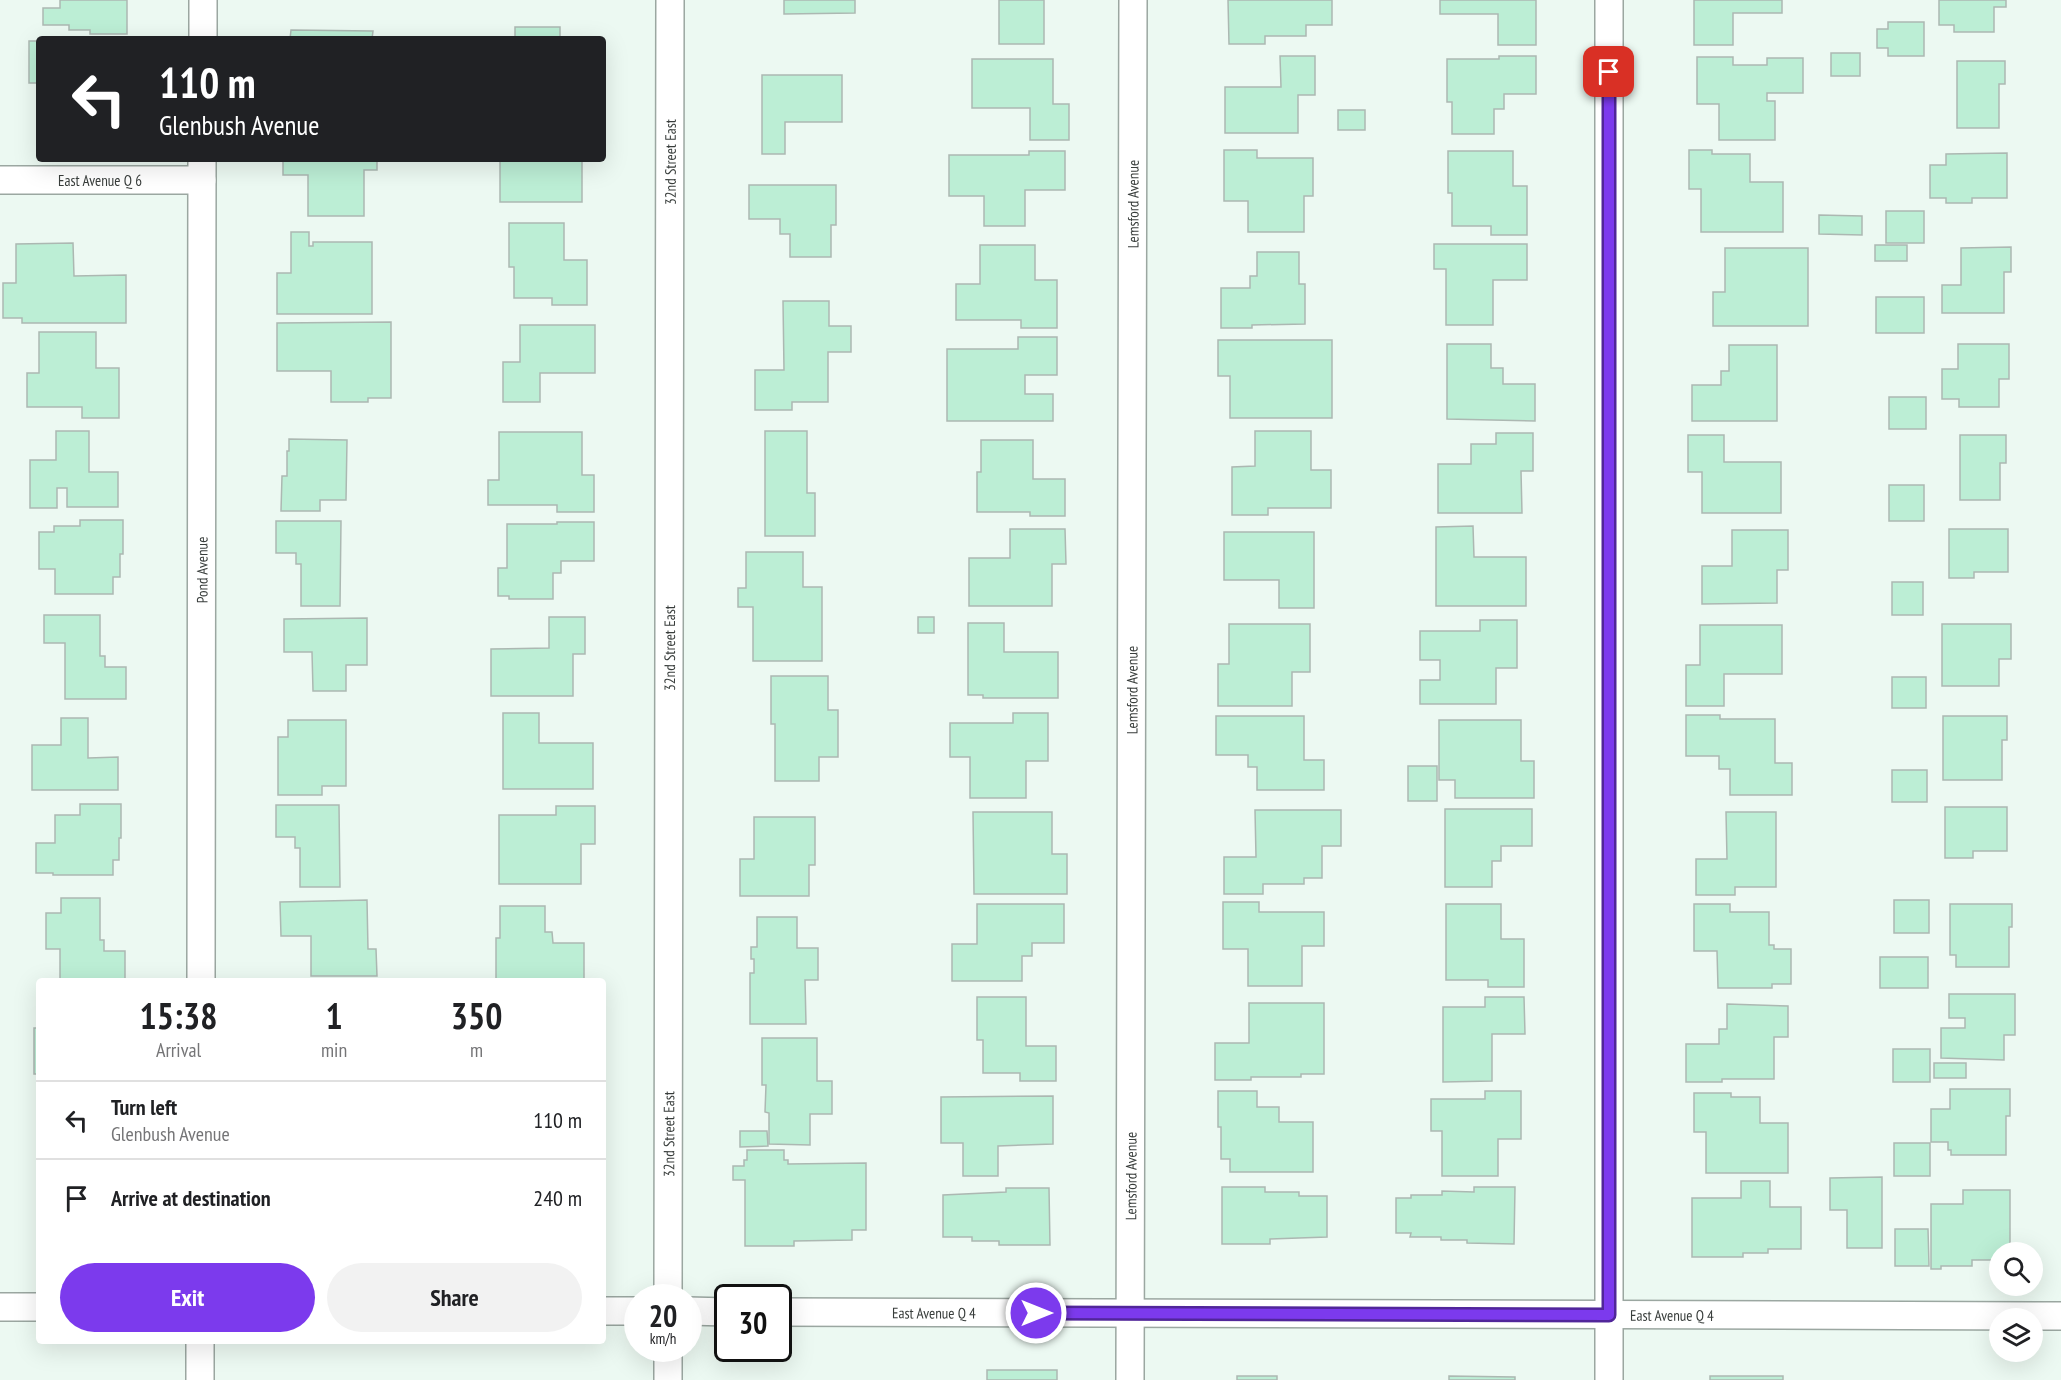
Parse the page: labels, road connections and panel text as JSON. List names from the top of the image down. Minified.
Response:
{"streets":{"street":["32nd Street East","East Avenue Q 6","Lemsford Avenue","Pond Avenue","East Avenue Q 4"]},"crossings":[["East Avenue Q 6","Pond Avenue"],["Lemsford Avenue","East Avenue Q 4"]],"page":{"turn":["110 m","Glenbush Avenue"],"eta":["15:38","Arrival","1","min","350","m"],"list":[{"name":"Turn left","note":"Glenbush Avenue","value":"110 m"},{"name":"Arrive at destination","value":"240 m"}],"buttons":["Exit","Share"],"speed":"20 km/h","limit":"30"}}
